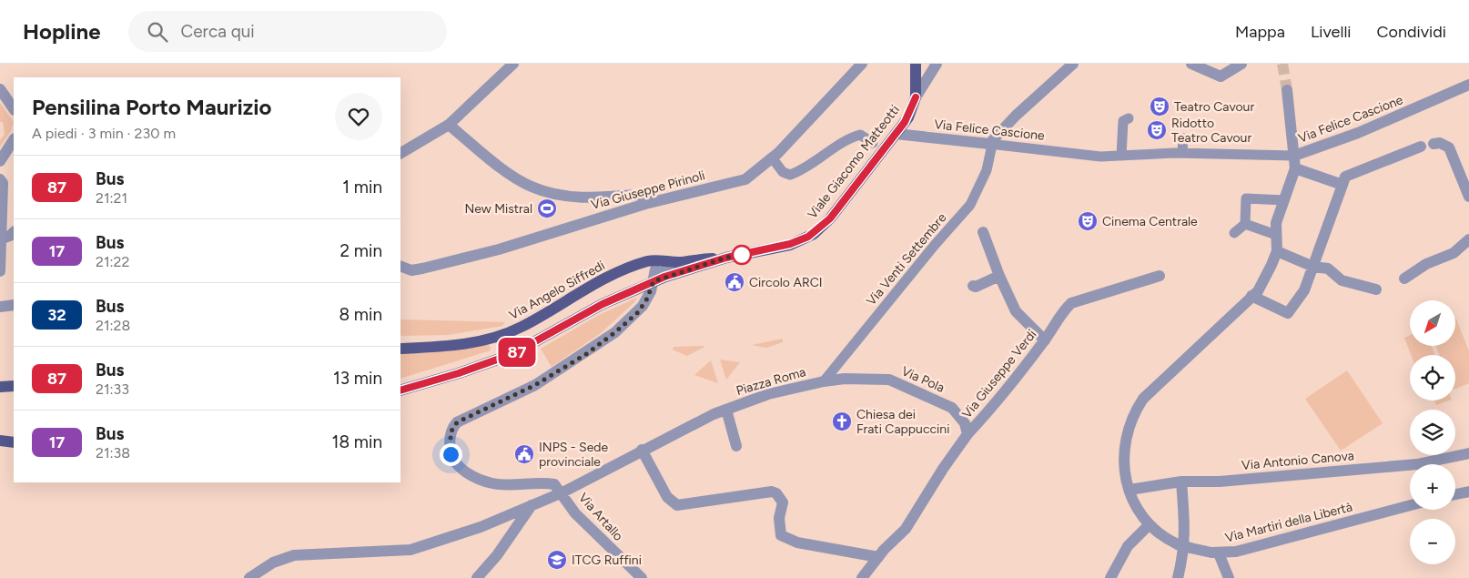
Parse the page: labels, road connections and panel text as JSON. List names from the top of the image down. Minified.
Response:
{"streets":{"main road":["Viale Giacomo Matteotti","Via Angelo Siffredi"],"street":["Via Felice Cascione","Via Giuseppe Pirinoli","Via Venti Settembre","Via Giuseppe Verdi","Via Pola","Piazza Roma","Via Antonio Canova","Via Artallo","Via Martiri della Libertà"]},"crossings":[["Via Felice Cascione","Viale Giacomo Matteotti"],["Via Felice Cascione","Via Venti Settembre"],["Viale Giacomo Matteotti","Via Angelo Siffredi"],["Via Venti Settembre","Via Pola"],["Via Venti Settembre","Piazza Roma"],["Via Giuseppe Verdi","Via Pola"],["Via Pola","Piazza Roma"],["Piazza Roma","Via Artallo"],["Via Antonio Canova","Via Martiri della Libertà"]],"places":{"theatre":["Teatro Cavour","Ridotto Teatro Cavour","Cinema Centrale"],"sports":["New Mistral"],"public building":["Circolo ARCI","INPS - Sede provinciale"],"church":["Chiesa dei Frati Cappuccini"],"school or university":["ITCG Ruffini"]},"lines":["bus line 87"],"north":"bottom left","page":{"header":"Hopline","search":"Cerca qui","nav":["Mappa","Livelli","Condividi"],"on_map":"87","heading":["Pensilina Porto Maurizio","A piedi · 3 min · 230 m"],"list":[{"mark":"87","name":"Bus","note":"21:21","value":"1 min"},{"mark":"17","name":"Bus","note":"21:22","value":"2 min"},{"mark":"32","name":"Bus","note":"21:28","value":"8 min"},{"mark":"87","name":"Bus","note":"21:33","value":"13 min"},{"mark":"17","name":"Bus","note":"21:38","value":"18 min"}],"map_buttons":["+","−"]}}
